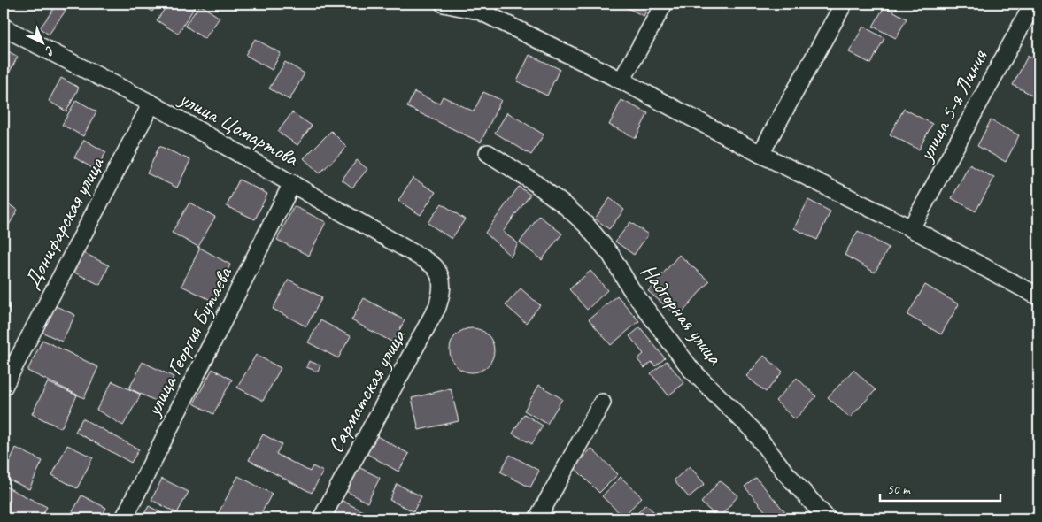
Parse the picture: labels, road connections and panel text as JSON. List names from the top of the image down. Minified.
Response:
{"streets":{"street":["улица 5-я Линия","улица Цомартова","Донифарская улица","Надгорная улица","улица Георгия Бутаева","Сарматская улица"]},"crossings":[["улица Цомартова","Донифарская улица"],["улица Цомартова","улица Георгия Бутаева"],["улица Цомартова","Сарматская улица"]],"scale_bar":"50 m","north":"bottom right"}
